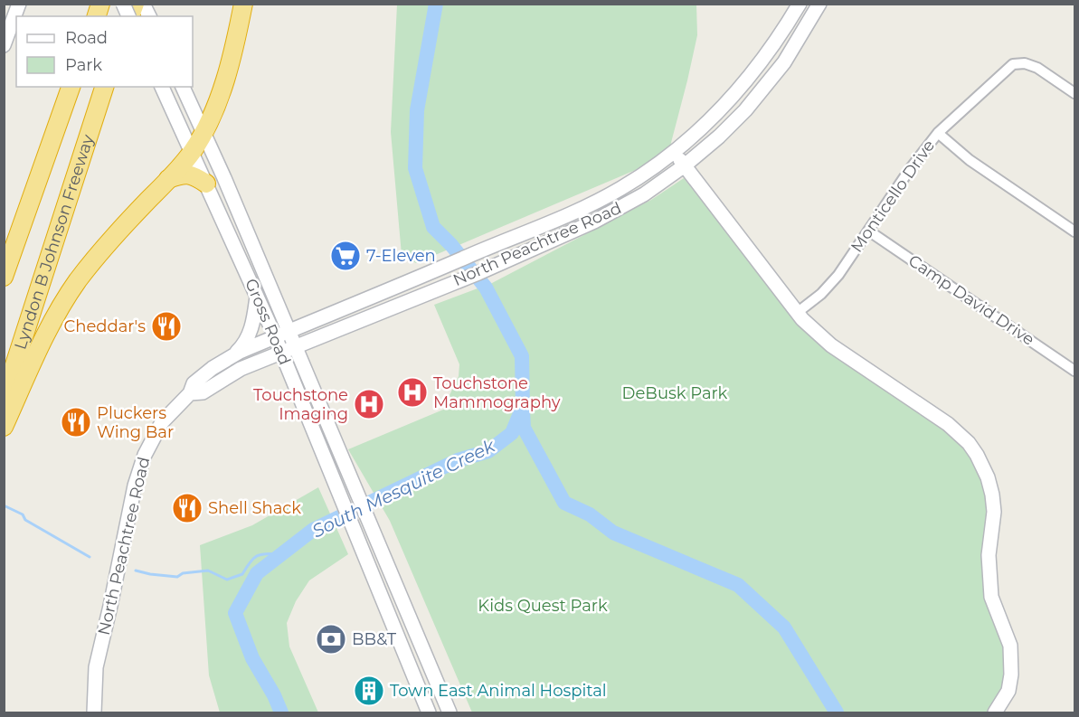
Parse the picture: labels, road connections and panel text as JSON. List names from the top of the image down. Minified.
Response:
{"streets":{"highway":["Lyndon B Johnson Freeway"],"main road":["North Peachtree Road","Gross Road"],"street":["Monticello Drive","Camp David Drive"]},"crossings":[["Monticello Drive","Camp David Drive"],["North Peachtree Road","Gross Road"]],"water":["South Mesquite Creek"],"parks":["DeBusk Park","Kids Quest Park"],"places":{"supermarket":["7-Eleven"],"restaurant":["Cheddar's","Pluckers Wing Bar","Shell Shack"],"hospital":["Touchstone Mammography","Touchstone Imaging"],"bank":["BB&T"],"building":["Town East Animal Hospital"]},"legend":["Road","Park"]}
